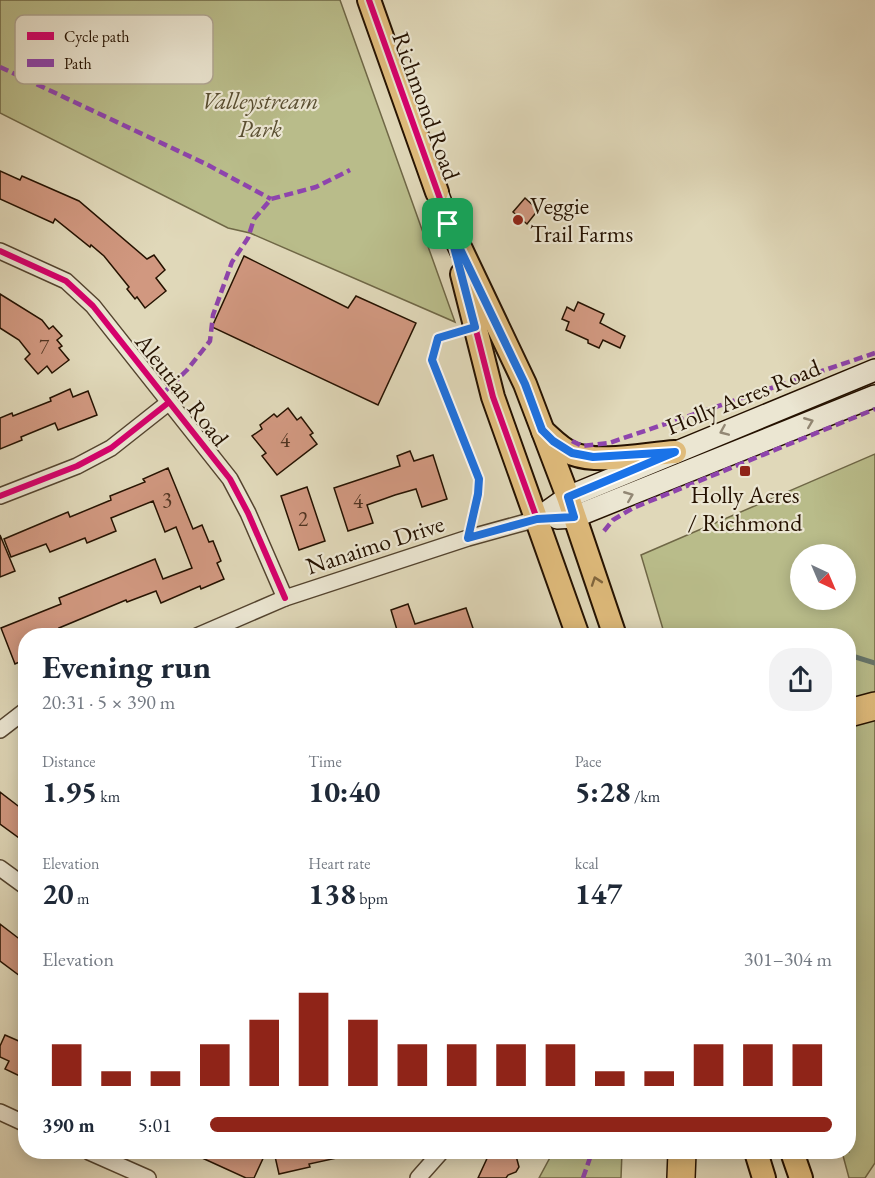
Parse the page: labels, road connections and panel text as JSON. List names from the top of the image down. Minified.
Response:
{"streets":{"main road":["Richmond Road","Holly Acres Road"],"street":["Aleutian Road","Nanaimo Drive"]},"crossings":[["Richmond Road","Holly Acres Road"],["Richmond Road","Nanaimo Drive"],["Aleutian Road","Nanaimo Drive"],["Holly Acres Road","Nanaimo Drive"]],"parks":["Valleystream Park"],"places":{"other":["Veggie Trail Farms"],"transit":["Holly Acres / Richmond"]},"house_numbers":["7","4","3","4","2"],"legend":["Cycle path","Path"],"north":"bottom right","page":{"heading":["Evening run","20:31 · 5 × 390 m"],"stats":[["Distance","1.95 km"],["Time","10:40"],["Pace","5:28 /km"],["Elevation","20 m"],["Heart rate","138 bpm"],["kcal","147"]],"chart":["Elevation","301–304 m"],"list":[{"name":"390 m","note":"5:01"}]}}
